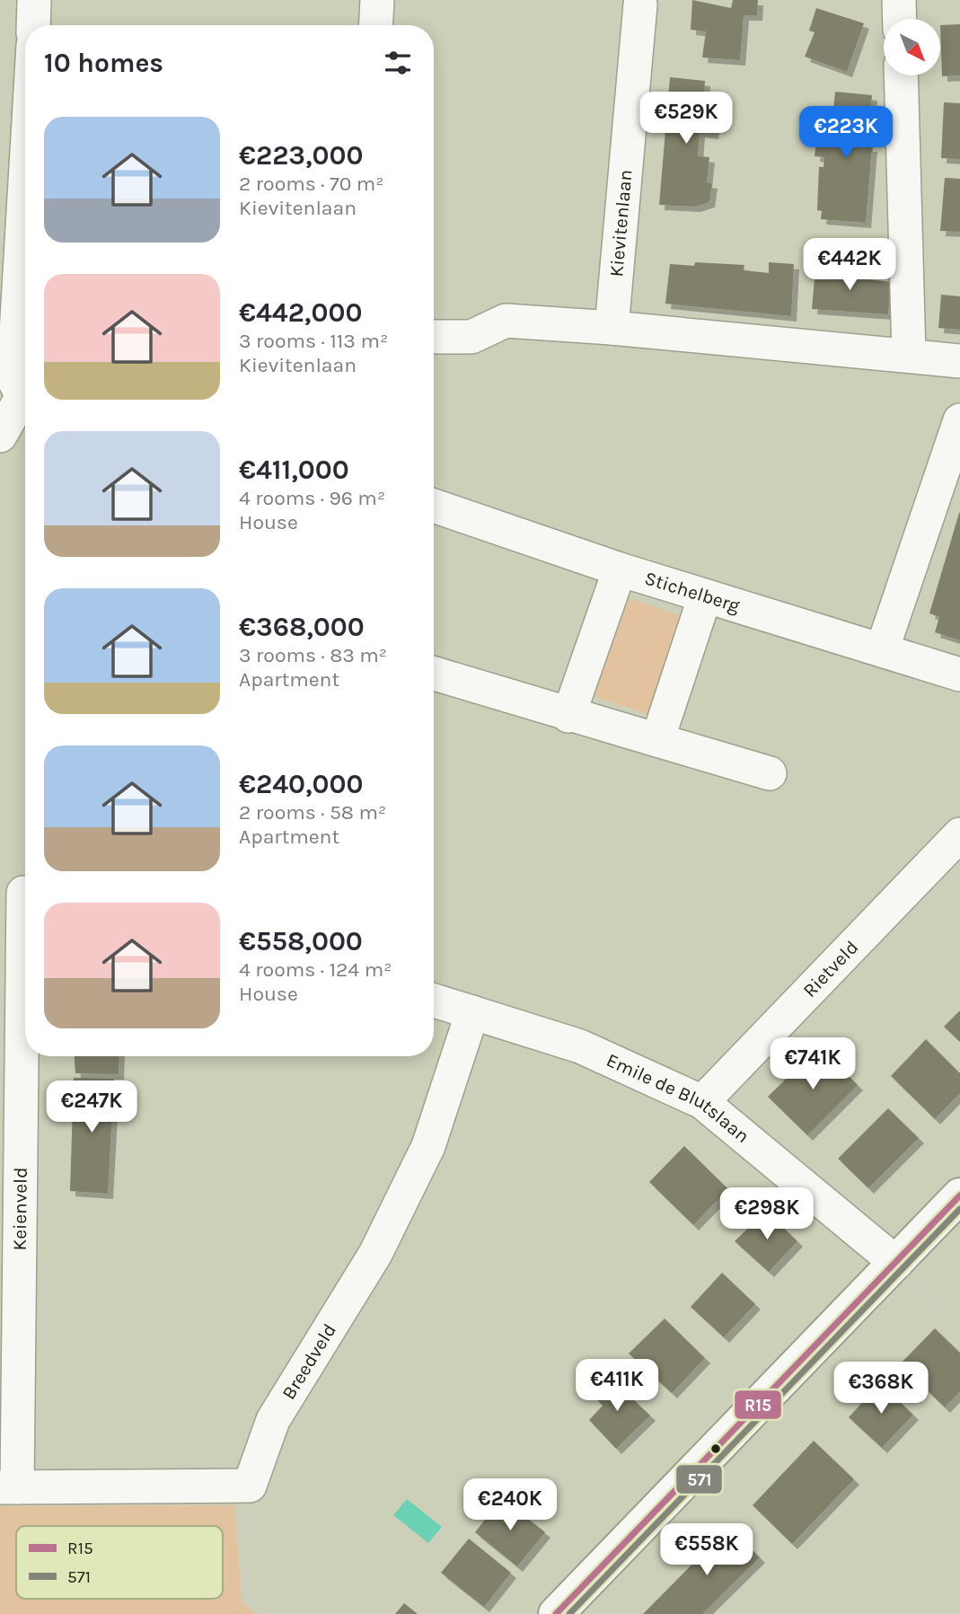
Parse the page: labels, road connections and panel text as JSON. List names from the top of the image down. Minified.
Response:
{"streets":{"street":["Kievitenlaan","Stichelberg","Rietveld","Emile de Blutslaan","Keienveld","Breedveld"]},"crossings":[["Rietveld","Emile de Blutslaan"],["Emile de Blutslaan","Breedveld"]],"lines":["transit line R15","transit line 571"],"legend":["R15","571"],"north":"bottom right","page":{"heading":"10 homes","price":["€529K","€223K","€442K","€741K","€247K","€298K","€411K","€368K","€240K","€558K"],"list":[{"name":"€223,000","note":"2 rooms · 70 m² · Kievitenlaan"},{"name":"€442,000","note":"3 rooms · 113 m² · Kievitenlaan"},{"name":"€411,000","note":"4 rooms · 96 m² · House"},{"name":"€368,000","note":"3 rooms · 83 m² · Apartment"},{"name":"€240,000","note":"2 rooms · 58 m² · Apartment"},{"name":"€558,000","note":"4 rooms · 124 m² · House"}]}}
